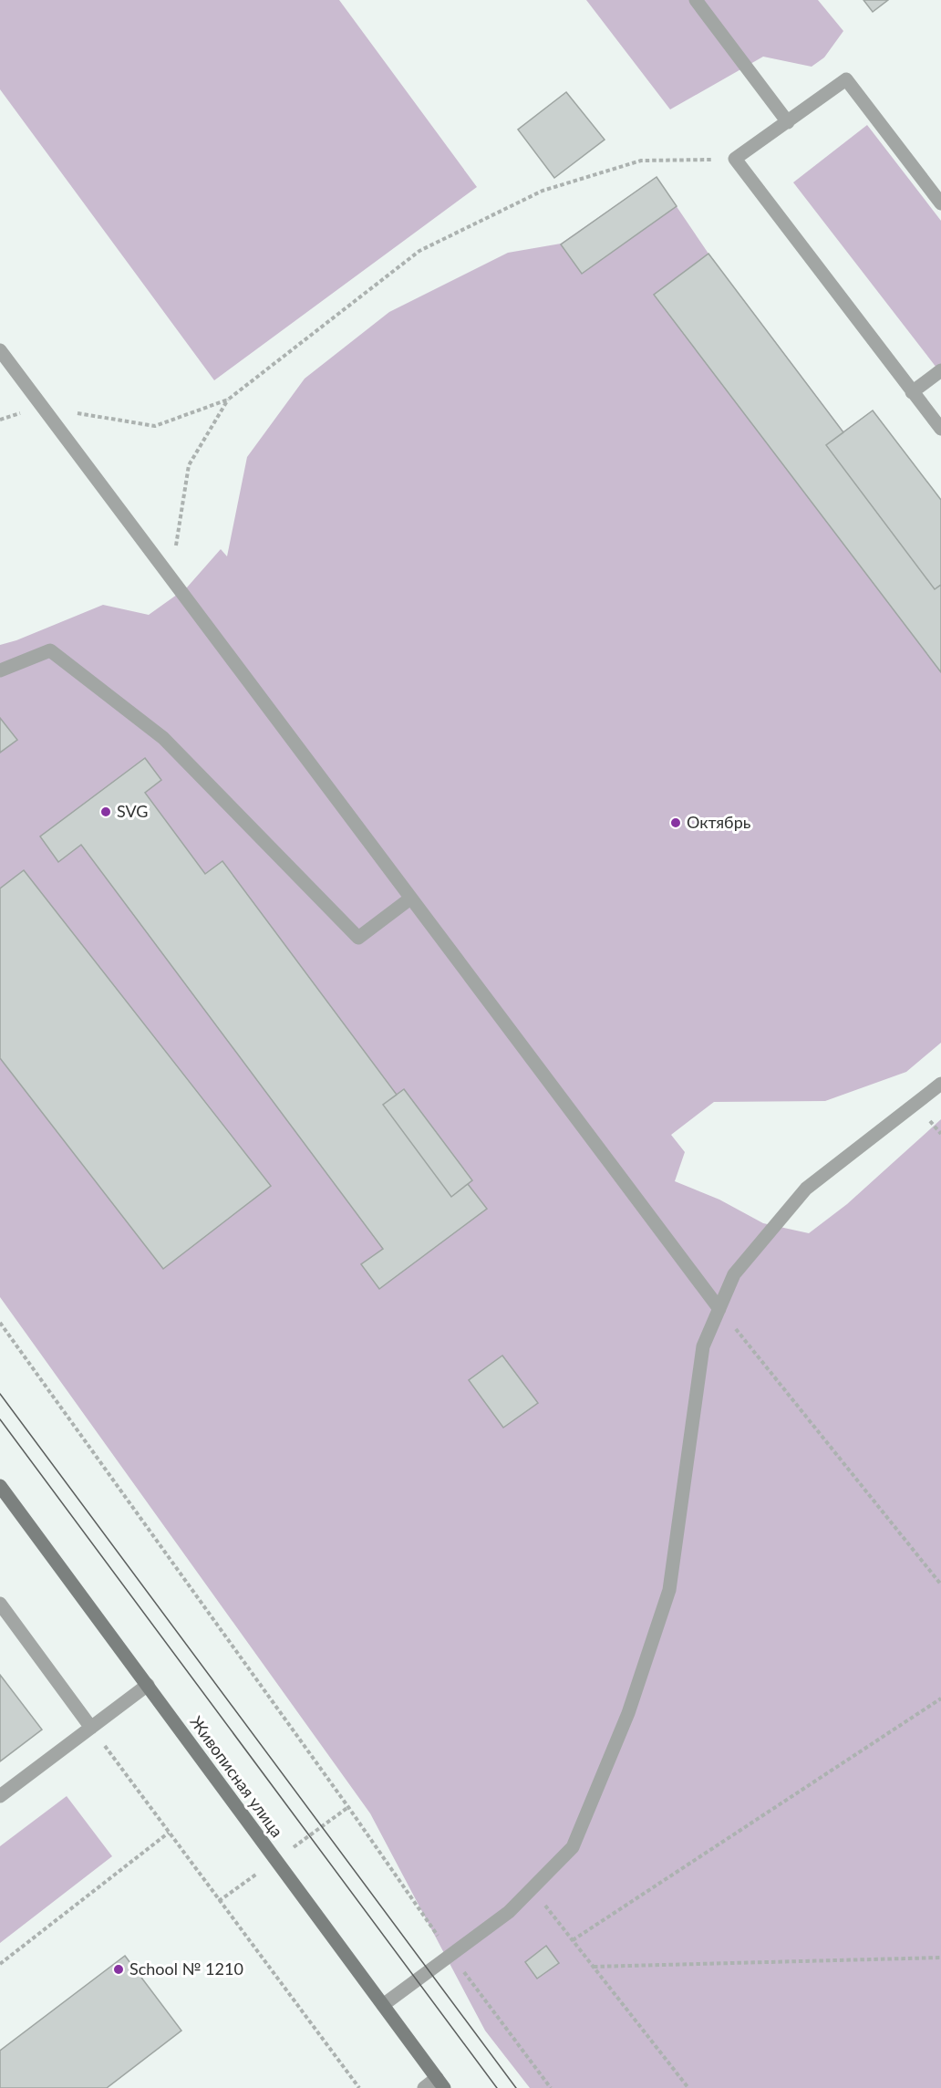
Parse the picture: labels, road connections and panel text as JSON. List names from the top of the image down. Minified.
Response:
{"streets":{"street":["Живописная улица"]},"places":["SVG","Октябрь","School № 1210"]}
